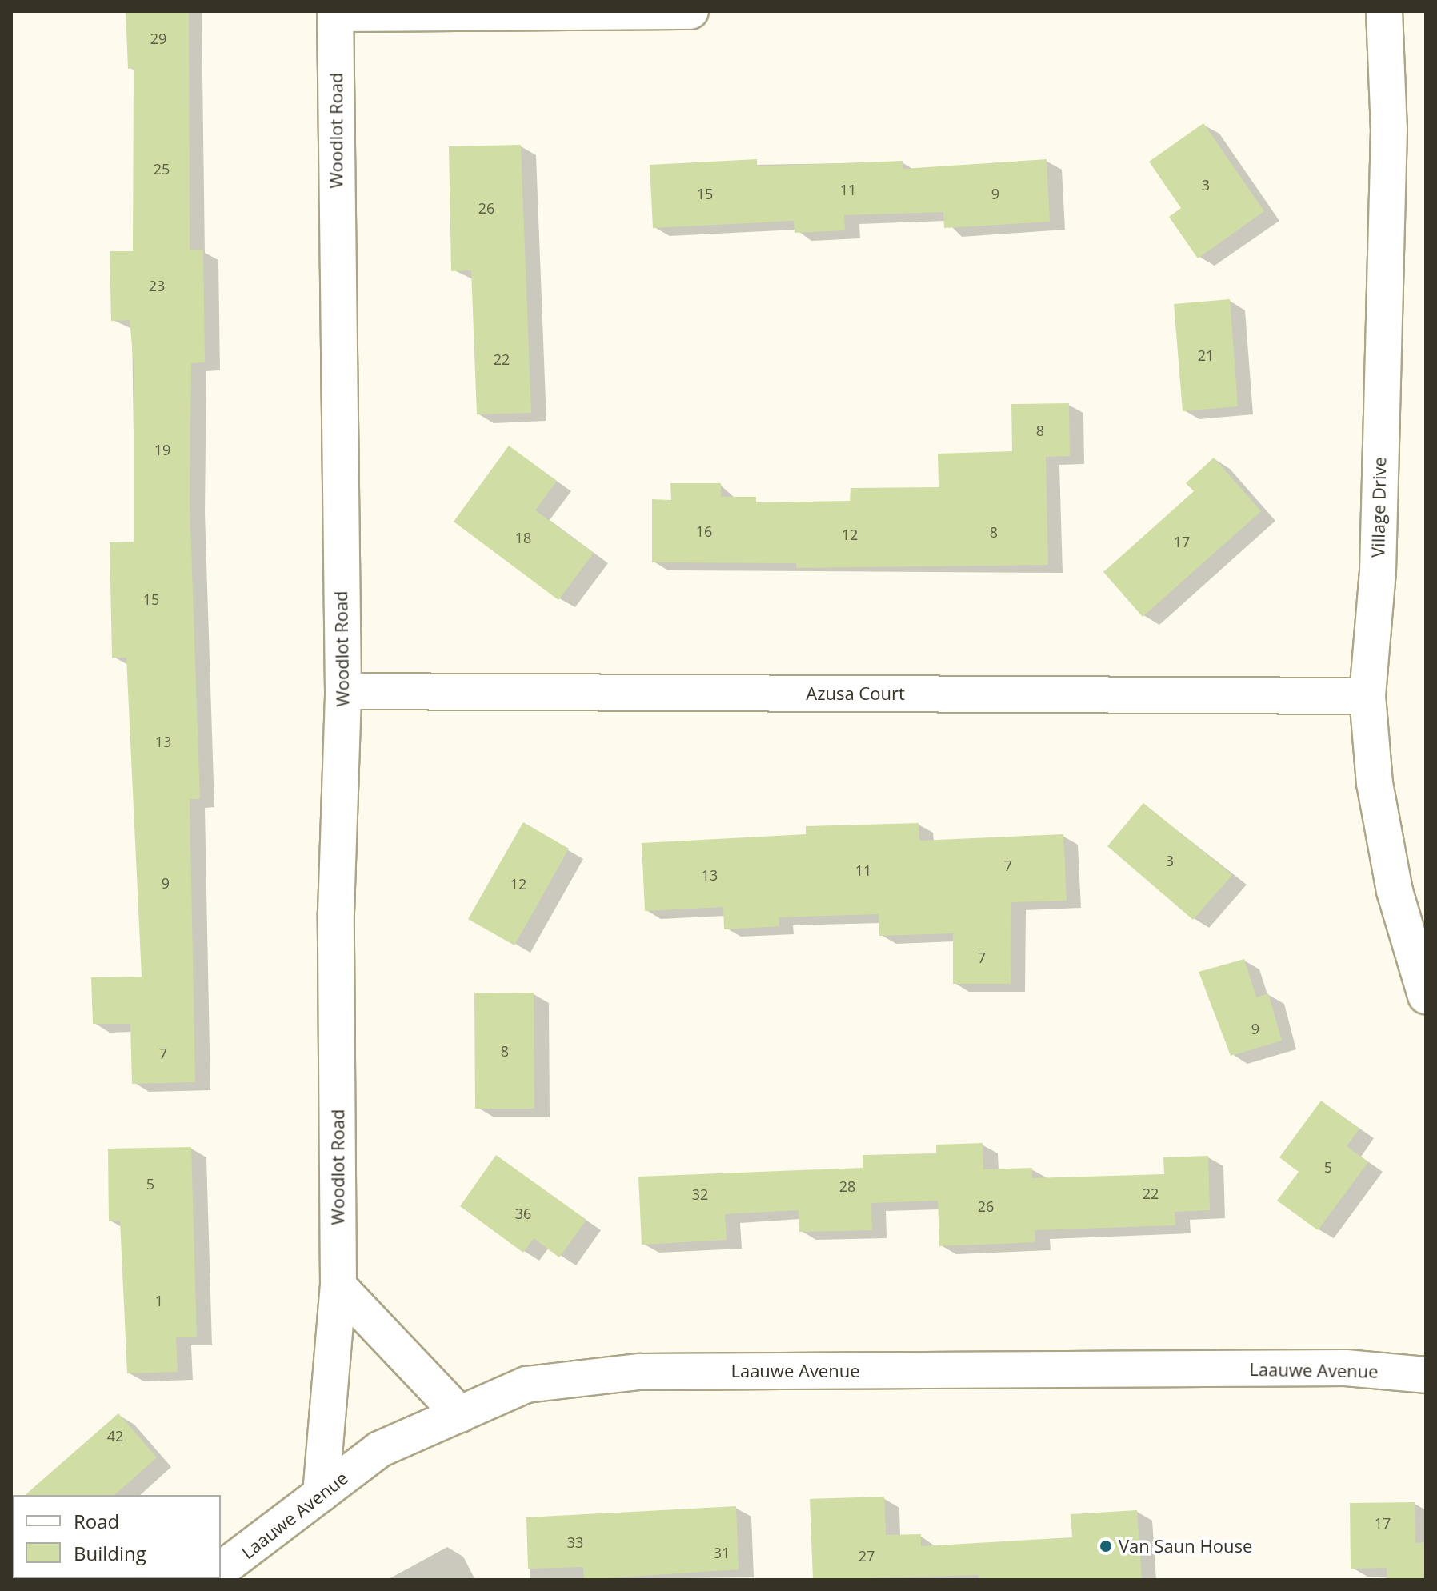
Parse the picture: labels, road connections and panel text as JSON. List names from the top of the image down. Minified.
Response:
{"streets":{"street":["Woodlot Road","Village Drive","Azusa Court","Laauwe Avenue"]},"crossings":[["Woodlot Road","Azusa Court"],["Woodlot Road","Laauwe Avenue"],["Village Drive","Azusa Court"]],"places":["Van Saun House"],"house_numbers":["29","25","3","11","15","9","26","23","21","22","8","19","16","8","12","18","17","15","13","3","7","11","13","9","12","7","9","8","7","5","5","28","22","32","26","36","1","42","17","33","31","27"],"legend":["Road","Building"]}
